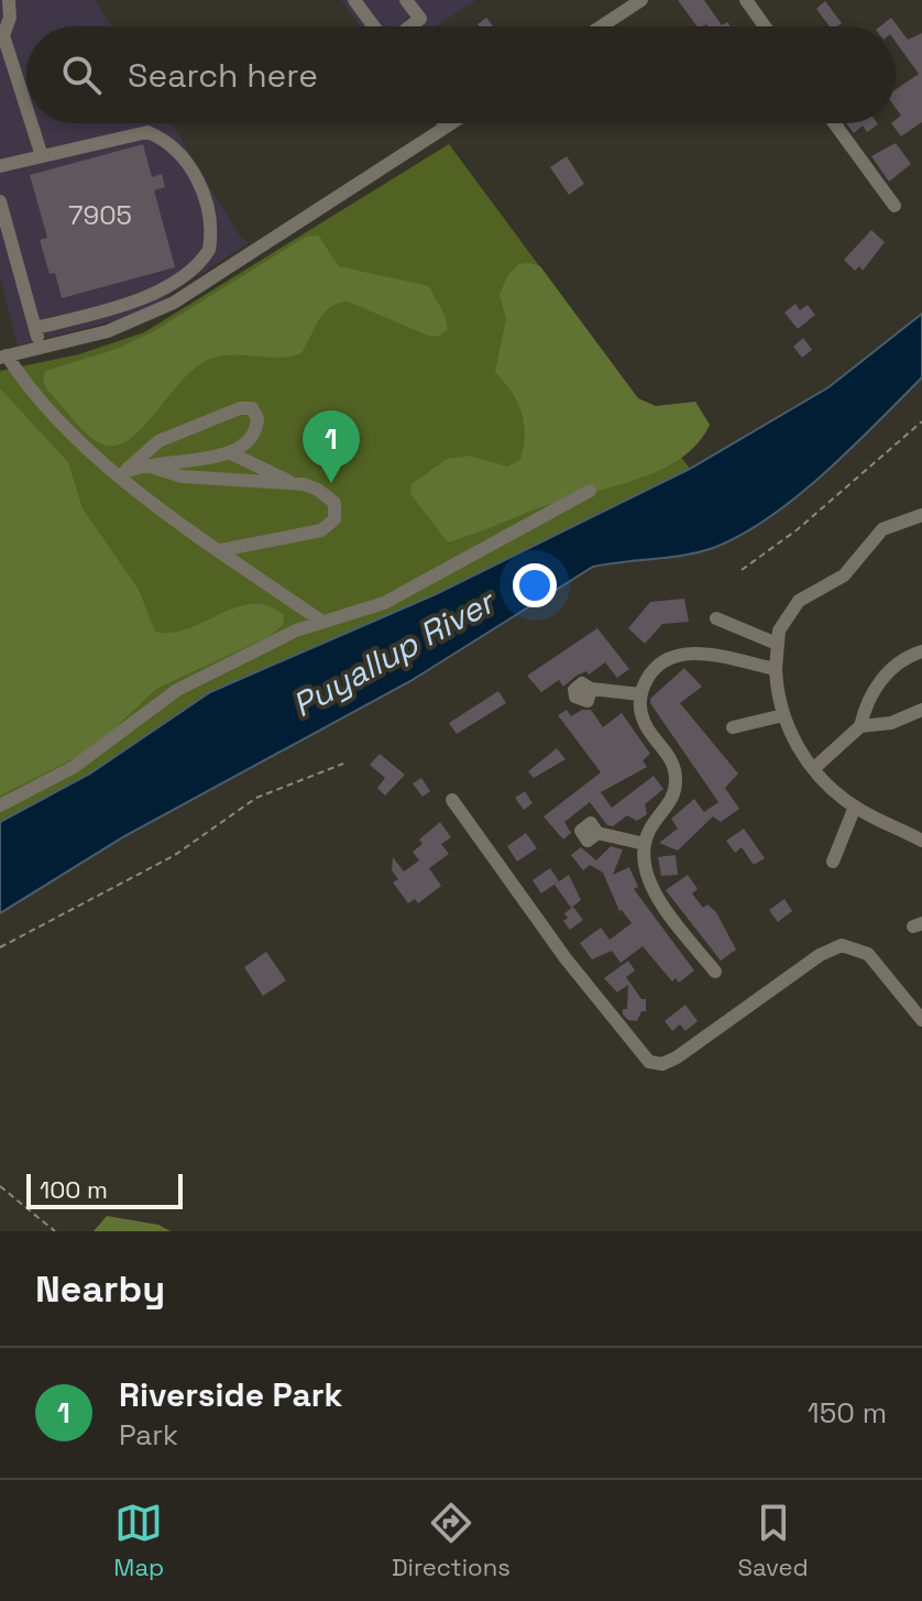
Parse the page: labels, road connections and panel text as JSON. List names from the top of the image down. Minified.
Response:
{"water":["Puyallup River"],"house_numbers":["7905"],"scale_bar":"100 m","page":{"search":"Search here","pins":"1","scale":"100 m","heading":"Nearby","list":[{"mark":"1","name":"Riverside Park","note":"Park","value":"150 m"}],"nav":["Map","Directions","Saved"]}}
